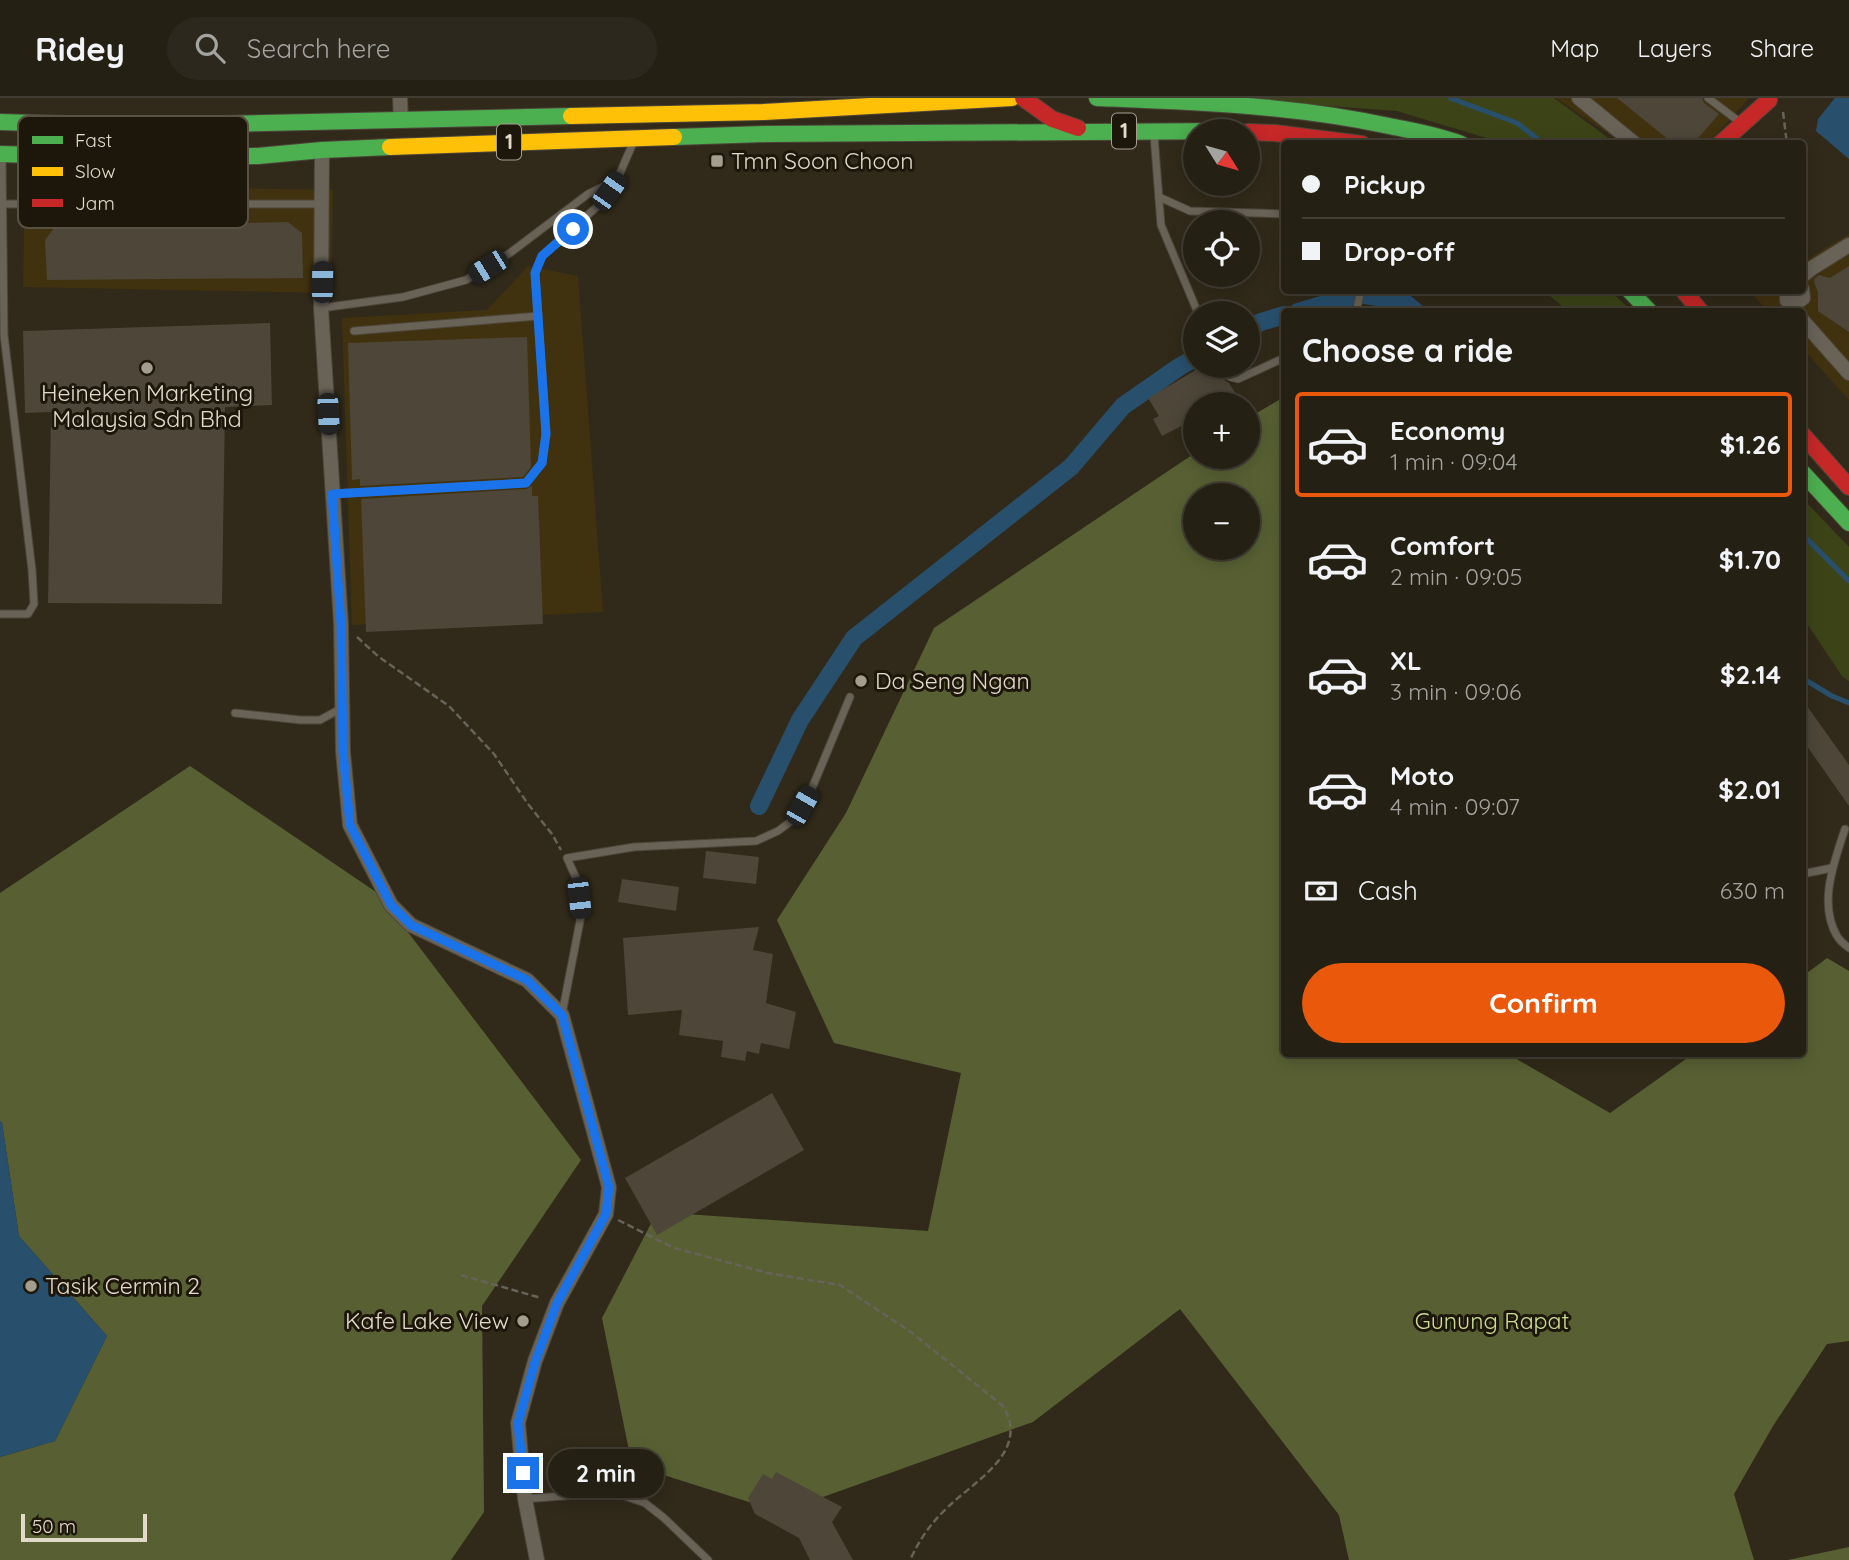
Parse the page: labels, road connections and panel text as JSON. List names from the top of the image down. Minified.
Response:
{"streets":{"main road":["1"]},"parks":["Gunung Rapat"],"places":{"transit":["Tmn Soon Choon"],"other":["Heineken Marketing Malaysia Sdn Bhd","Da Seng Ngan","Tasik Cermin 2","Kafe Lake View"]},"legend":["Fast","Slow","Jam"],"scale_bar":"50 m","north":"bottom right","page":{"header":"Ridey","search":"Search here","nav":["Map","Layers","Share"],"map_buttons":["+","−"],"banner":["Pickup","Drop-off"],"heading":"Choose a ride","list":[{"name":"Economy","note":"1 min · 09:04","value":"$1.26"},{"name":"Comfort","note":"2 min · 09:05","value":"$1.70"},{"name":"XL","note":"3 min · 09:06","value":"$2.14"},{"name":"Moto","note":"4 min · 09:07","value":"$2.01"}],"pay":["Cash","630 m"],"buttons":"Confirm","bubble":"2 min","scale":"50 m"}}
